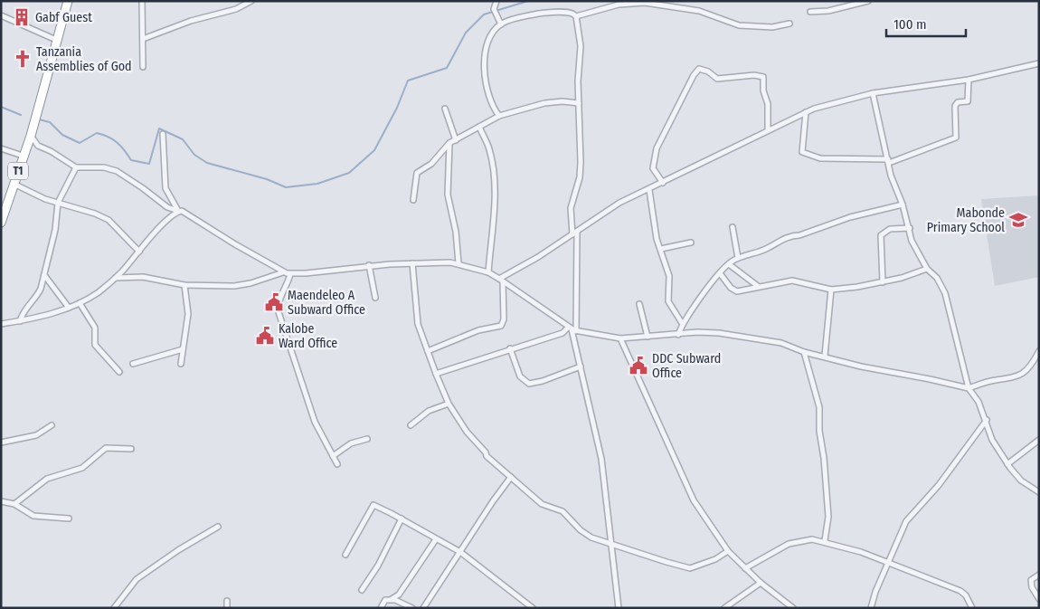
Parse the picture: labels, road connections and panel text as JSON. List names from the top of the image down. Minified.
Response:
{"streets":{"highway":["T1"]},"places":{"building":["Gabf Guest"],"church":["Tanzania Assemblies of God"],"school or university":["Mabonde Primary School"],"public building":["Maendeleo A Subward Office","Kalobe Ward Office","DDC Subward Office"]},"scale_bar":"100 m"}
